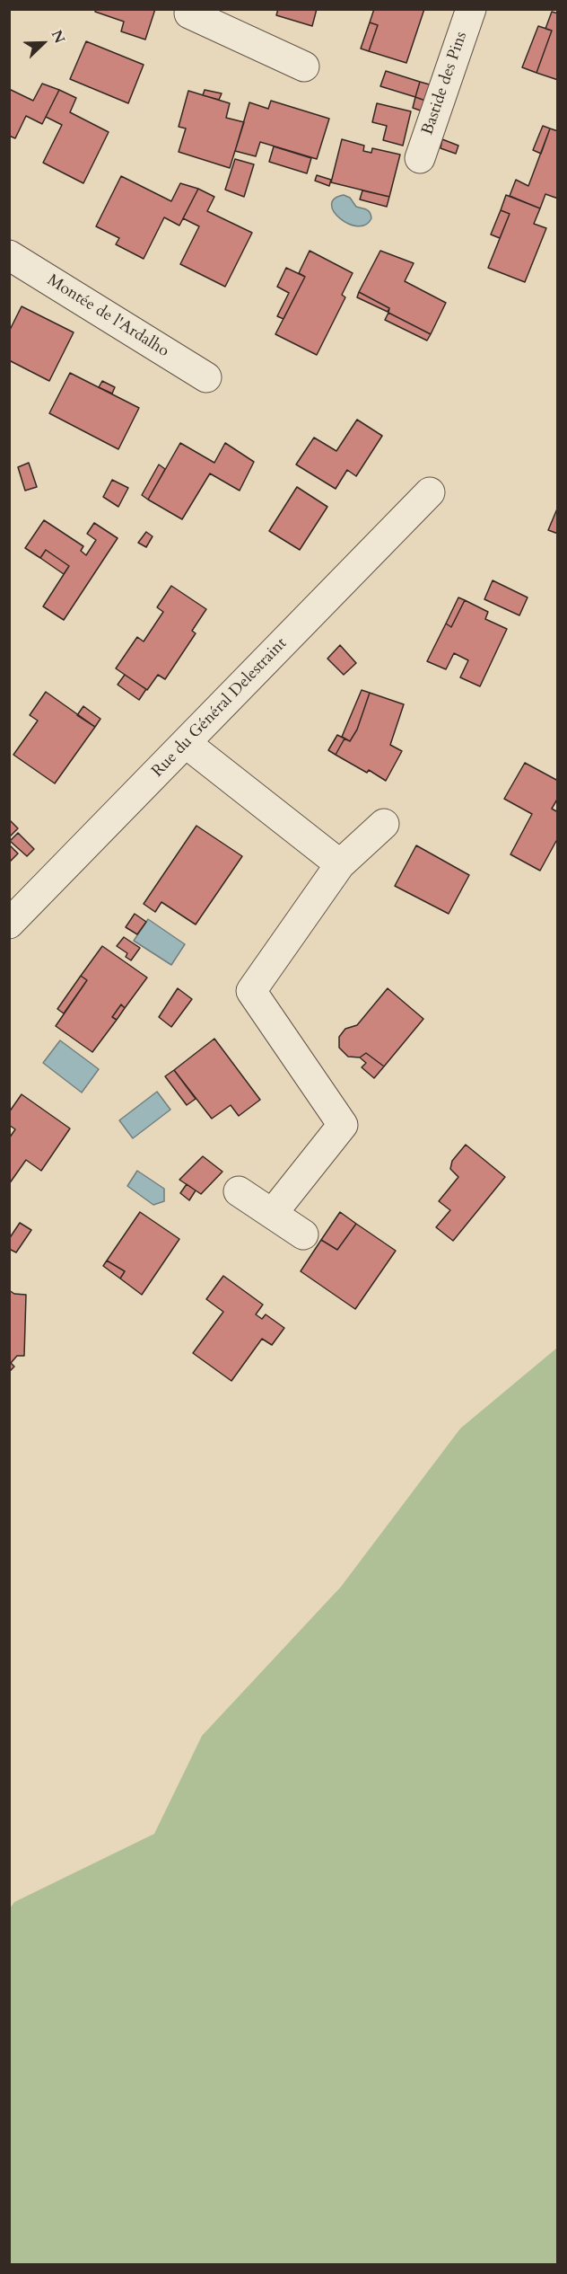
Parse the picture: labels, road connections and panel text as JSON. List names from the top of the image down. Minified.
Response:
{"streets":{"street":["Bastide des Pins","Montée de l'Ardalho","Rue du Général Delestraint"]},"north":"top right"}
